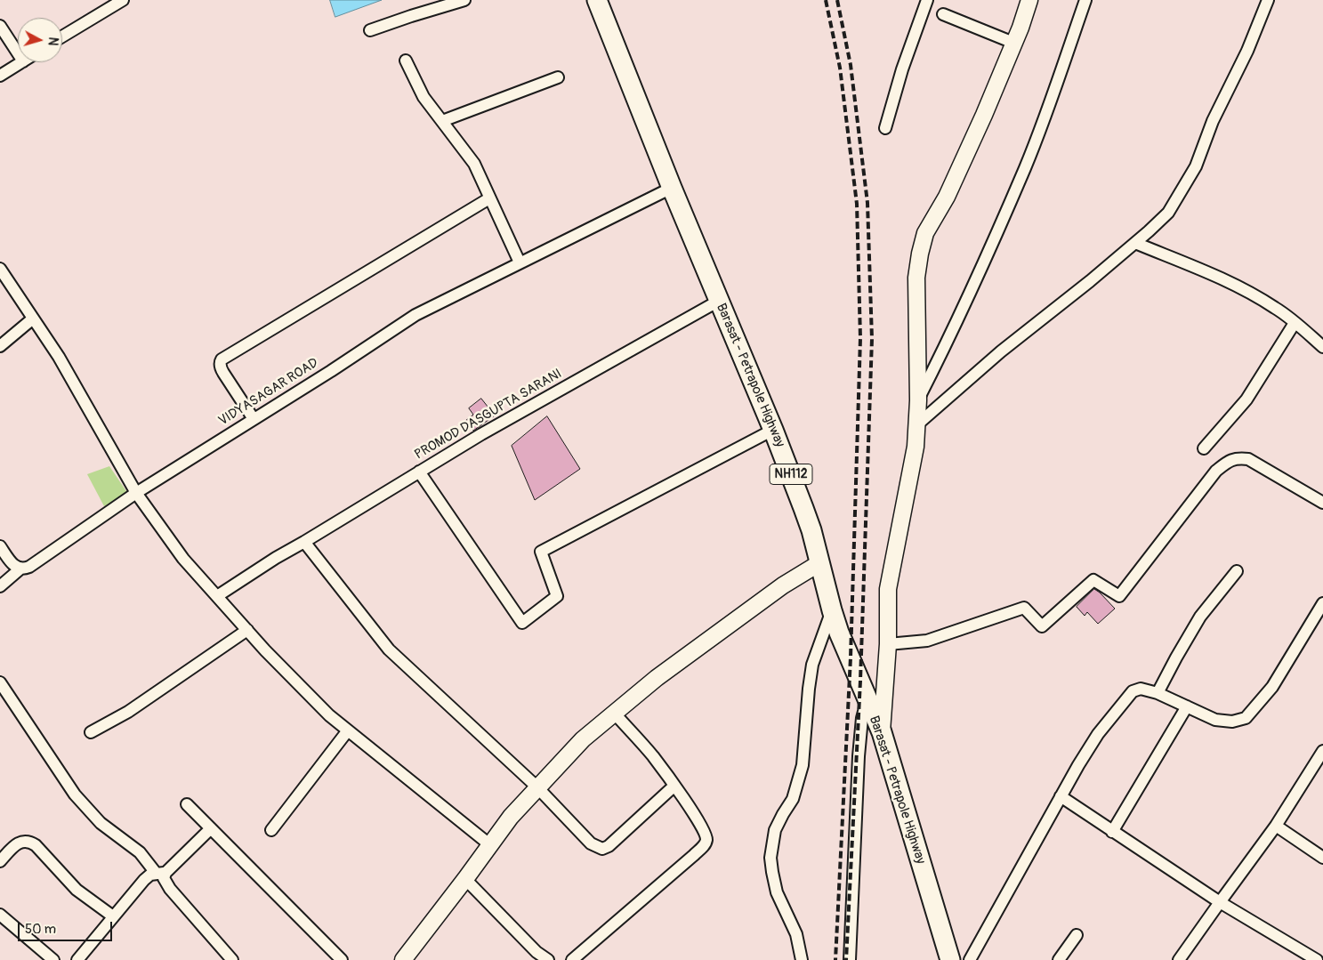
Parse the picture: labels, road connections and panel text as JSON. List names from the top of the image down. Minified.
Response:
{"streets":{"highway":["Barasat - Petrapole Highway","NH112"],"street":["VIDYASAGAR ROAD","PROMOD DASGUPTA SARANI"]},"crossings":[["Barasat - Petrapole Highway","VIDYASAGAR ROAD"],["Barasat - Petrapole Highway","PROMOD DASGUPTA SARANI"]],"scale_bar":"50 m","north":"right"}
